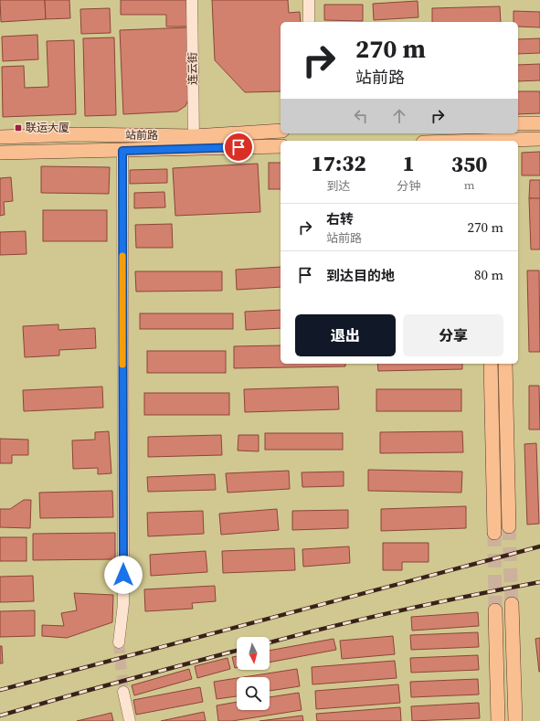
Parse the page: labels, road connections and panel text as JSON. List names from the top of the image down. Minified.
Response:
{"streets":{"main road":["站前路"],"street":["连云街"]},"crossings":[["连云街","站前路"]],"places":{"transit":["联运大厦"]},"north":"bottom","page":{"turn":["270 m","站前路"],"eta":["17:32","到达","1","分钟","350","m"],"list":[{"name":"右转","note":"站前路","value":"270 m"},{"name":"到达目的地","value":"80 m"}],"buttons":["退出","分享"]}}
